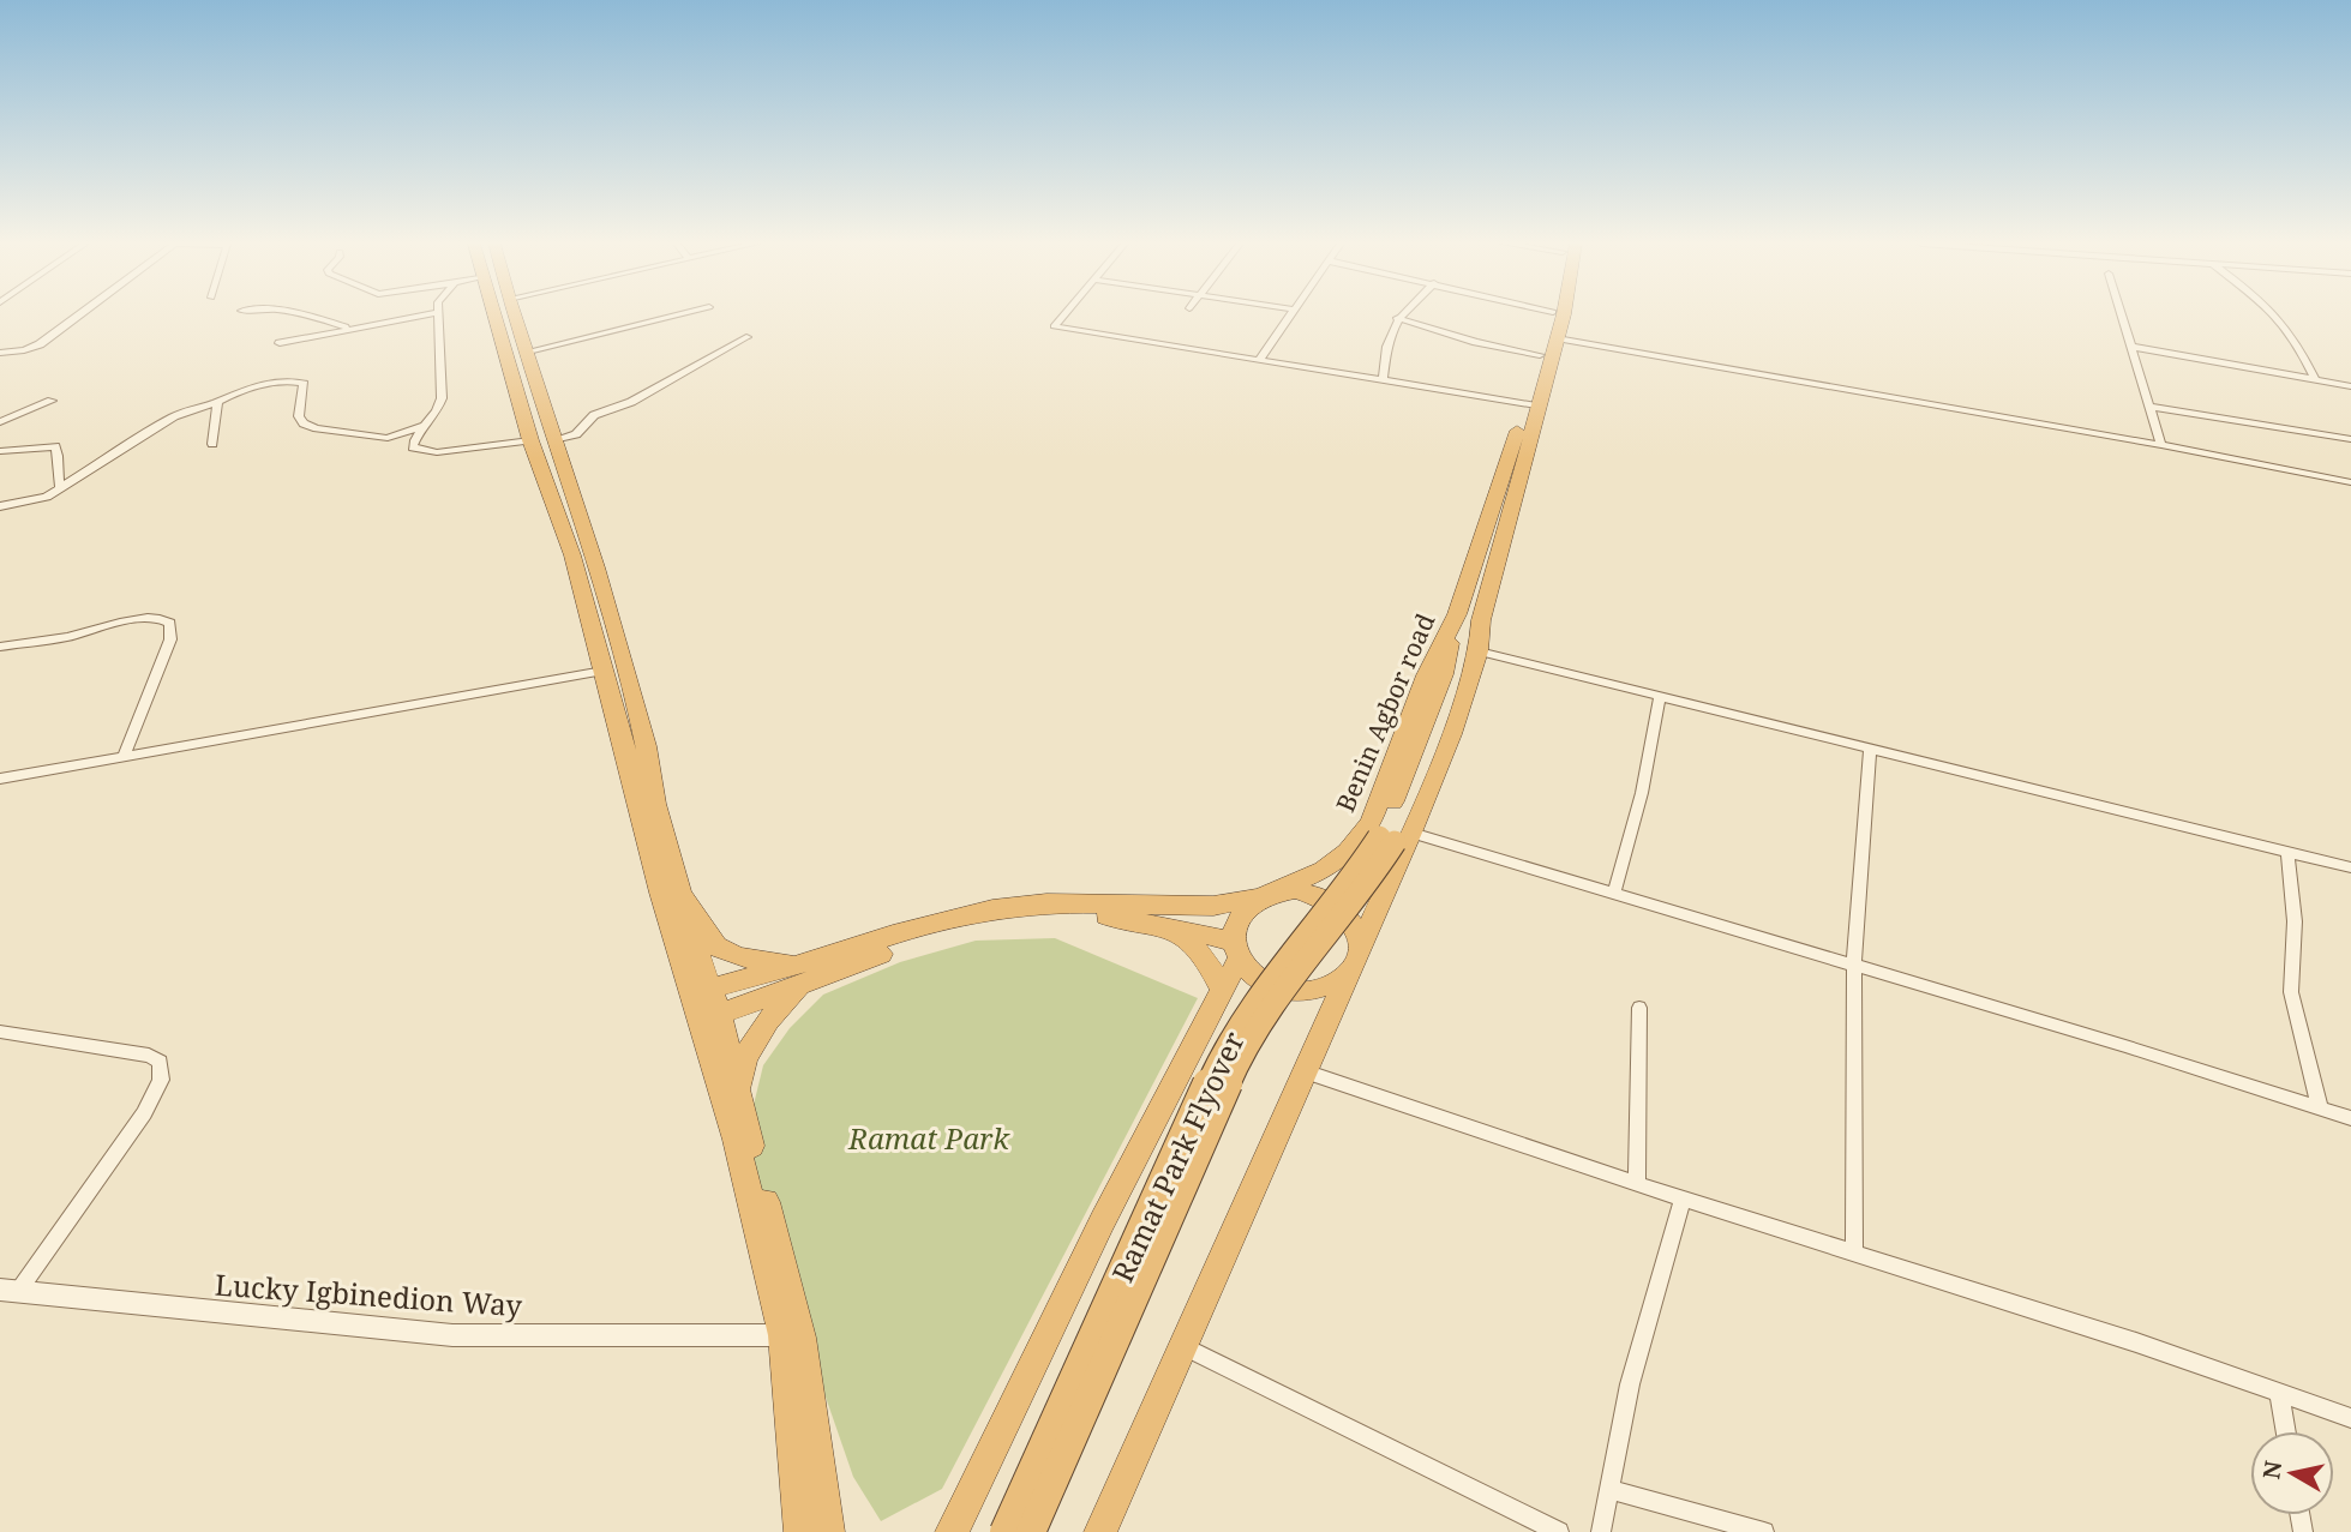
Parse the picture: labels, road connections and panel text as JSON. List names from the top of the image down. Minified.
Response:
{"streets":{"highway":["Benin Agbor road","Ramat Park Flyover"],"street":["Lucky Igbinedion Way"]},"crossings":[["Benin Agbor road","Ramat Park Flyover"]],"parks":["Ramat Park"],"north":"left"}
